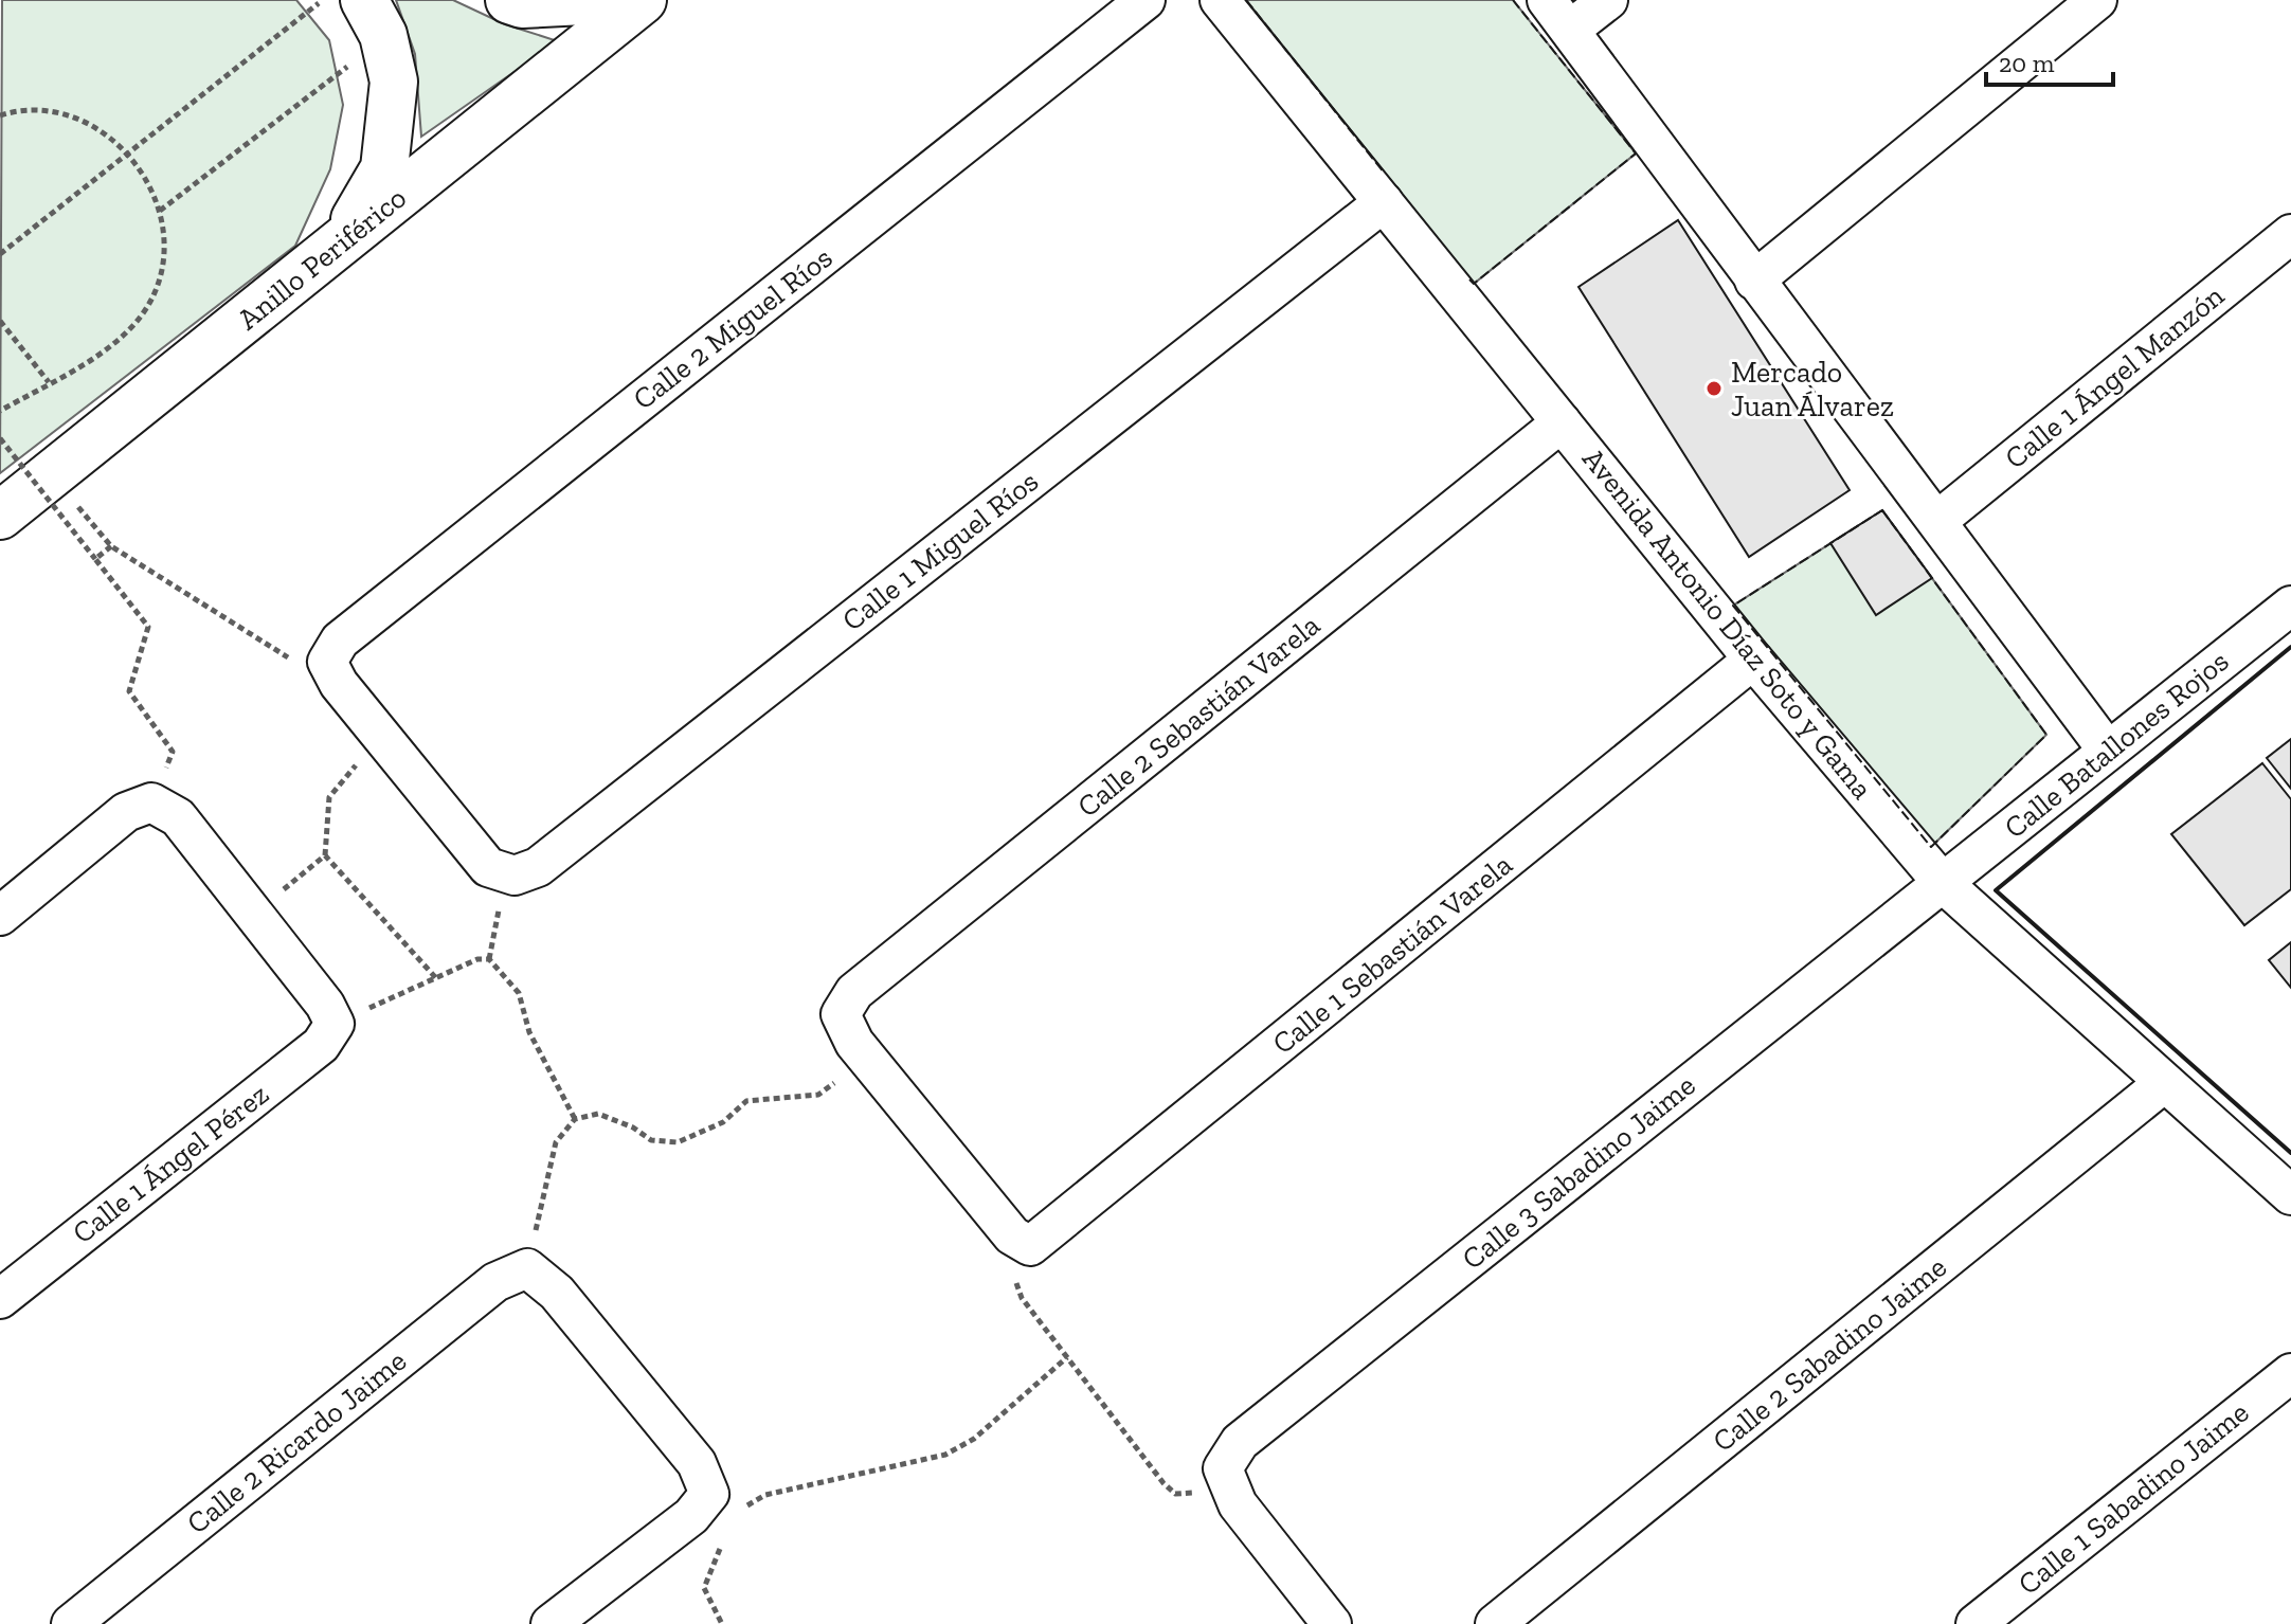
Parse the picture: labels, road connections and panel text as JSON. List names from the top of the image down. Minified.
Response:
{"streets":{"main road":["Anillo Periférico"],"street":["Calle 2 Miguel Ríos","Calle 1 Ángel Manzón","Calle 1 Miguel Ríos","Avenida Antonio Díaz Soto y Gama","Calle 2 Sebastián Varela","Calle Batallones Rojos","Calle 1 Sebastián Varela","Calle 1 Ángel Pérez","Calle 3 Sabadino Jaime","Calle 2 Sabadino Jaime","Calle 2 Ricardo Jaime","Calle 1 Sabadino Jaime"]},"crossings":[["Calle 1 Miguel Ríos","Avenida Antonio Díaz Soto y Gama"],["Avenida Antonio Díaz Soto y Gama","Calle 2 Sebastián Varela"],["Avenida Antonio Díaz Soto y Gama","Calle Batallones Rojos"],["Avenida Antonio Díaz Soto y Gama","Calle 1 Sebastián Varela"],["Avenida Antonio Díaz Soto y Gama","Calle 3 Sabadino Jaime"],["Avenida Antonio Díaz Soto y Gama","Calle 2 Sabadino Jaime"],["Calle Batallones Rojos","Calle 3 Sabadino Jaime"]],"places":["Mercado Juan Álvarez"],"scale_bar":"20 m"}
